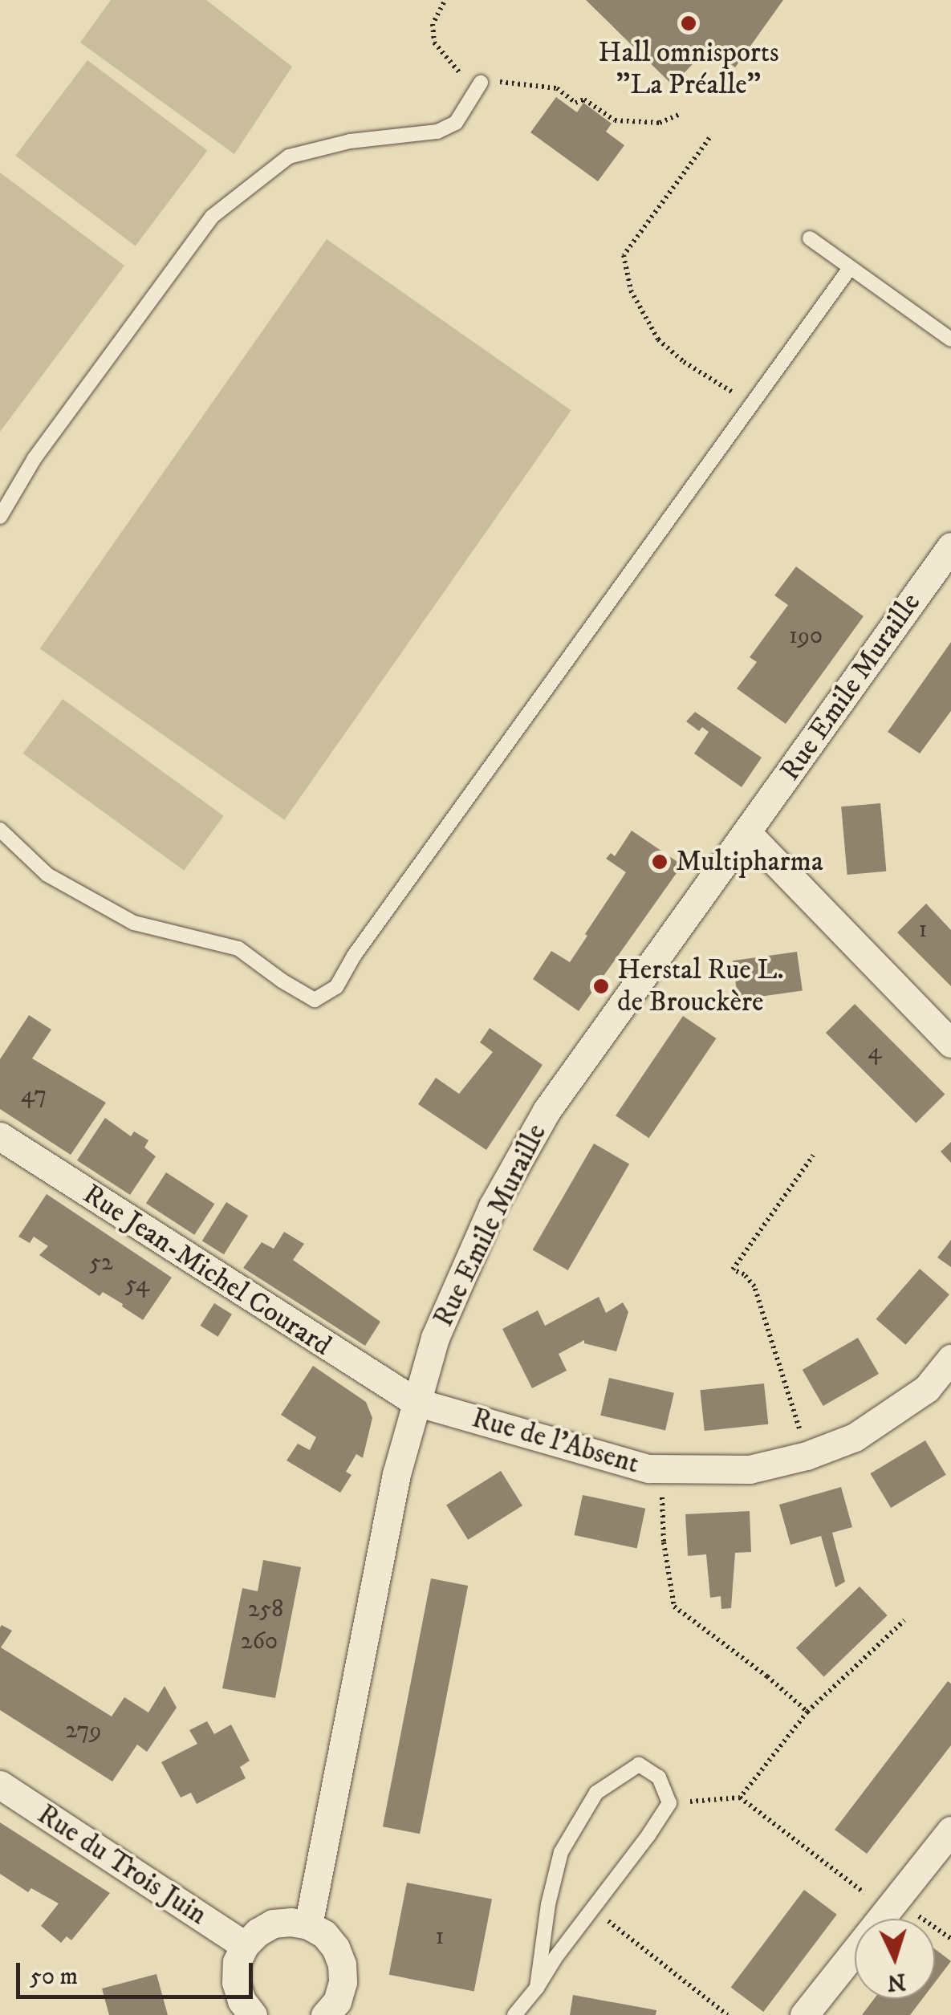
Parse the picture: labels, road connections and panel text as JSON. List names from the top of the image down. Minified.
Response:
{"streets":{"street":["Rue Emile Muraille","Rue Jean-Michel Courard","Rue de l'Absent","Rue du Trois Juin"]},"crossings":[["Rue Emile Muraille","Rue Jean-Michel Courard"],["Rue Emile Muraille","Rue de l'Absent"],["Rue Jean-Michel Courard","Rue de l'Absent"]],"places":["Hall omnisports \"La Préalle\"","Multipharma","Herstal Rue L. de Brouckère"],"house_numbers":["190","1","4","47","52","54","258","260","279","1"],"scale_bar":"50 m","north":"bottom"}
